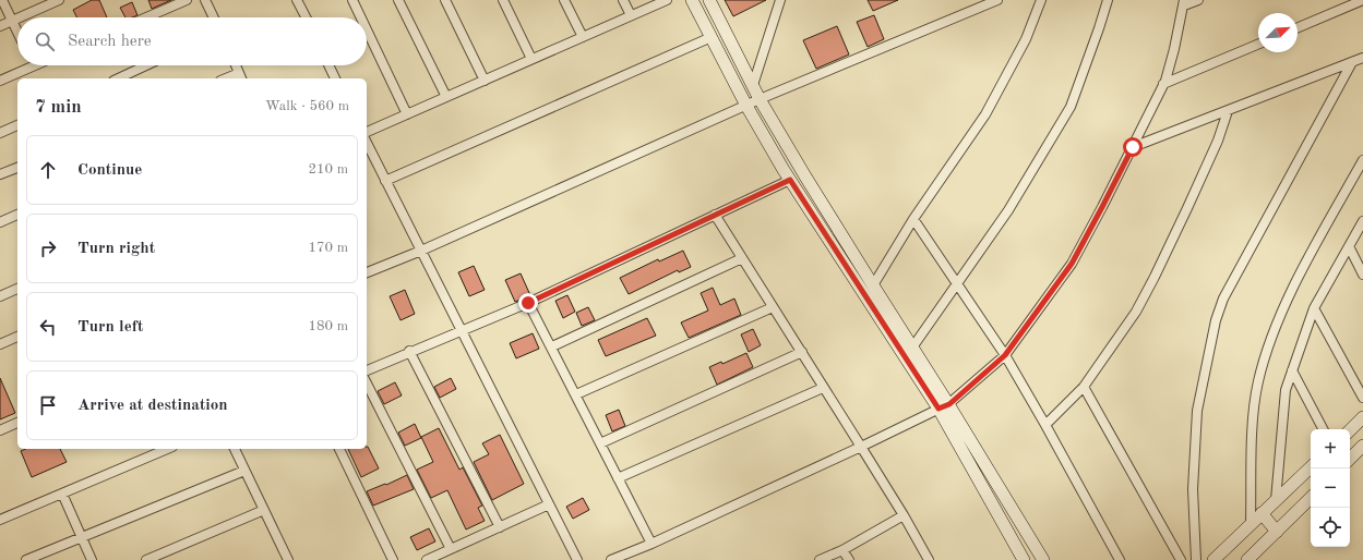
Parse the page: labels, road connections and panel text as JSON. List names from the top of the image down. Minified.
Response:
{"north":"top right","page":{"search":"Search here","heading":["7 min","Walk · 560 m"],"list":[["Continue","210 m"],["Turn right","170 m"],["Turn left","180 m"],"Arrive at destination"],"map_buttons":["+","−"]}}
